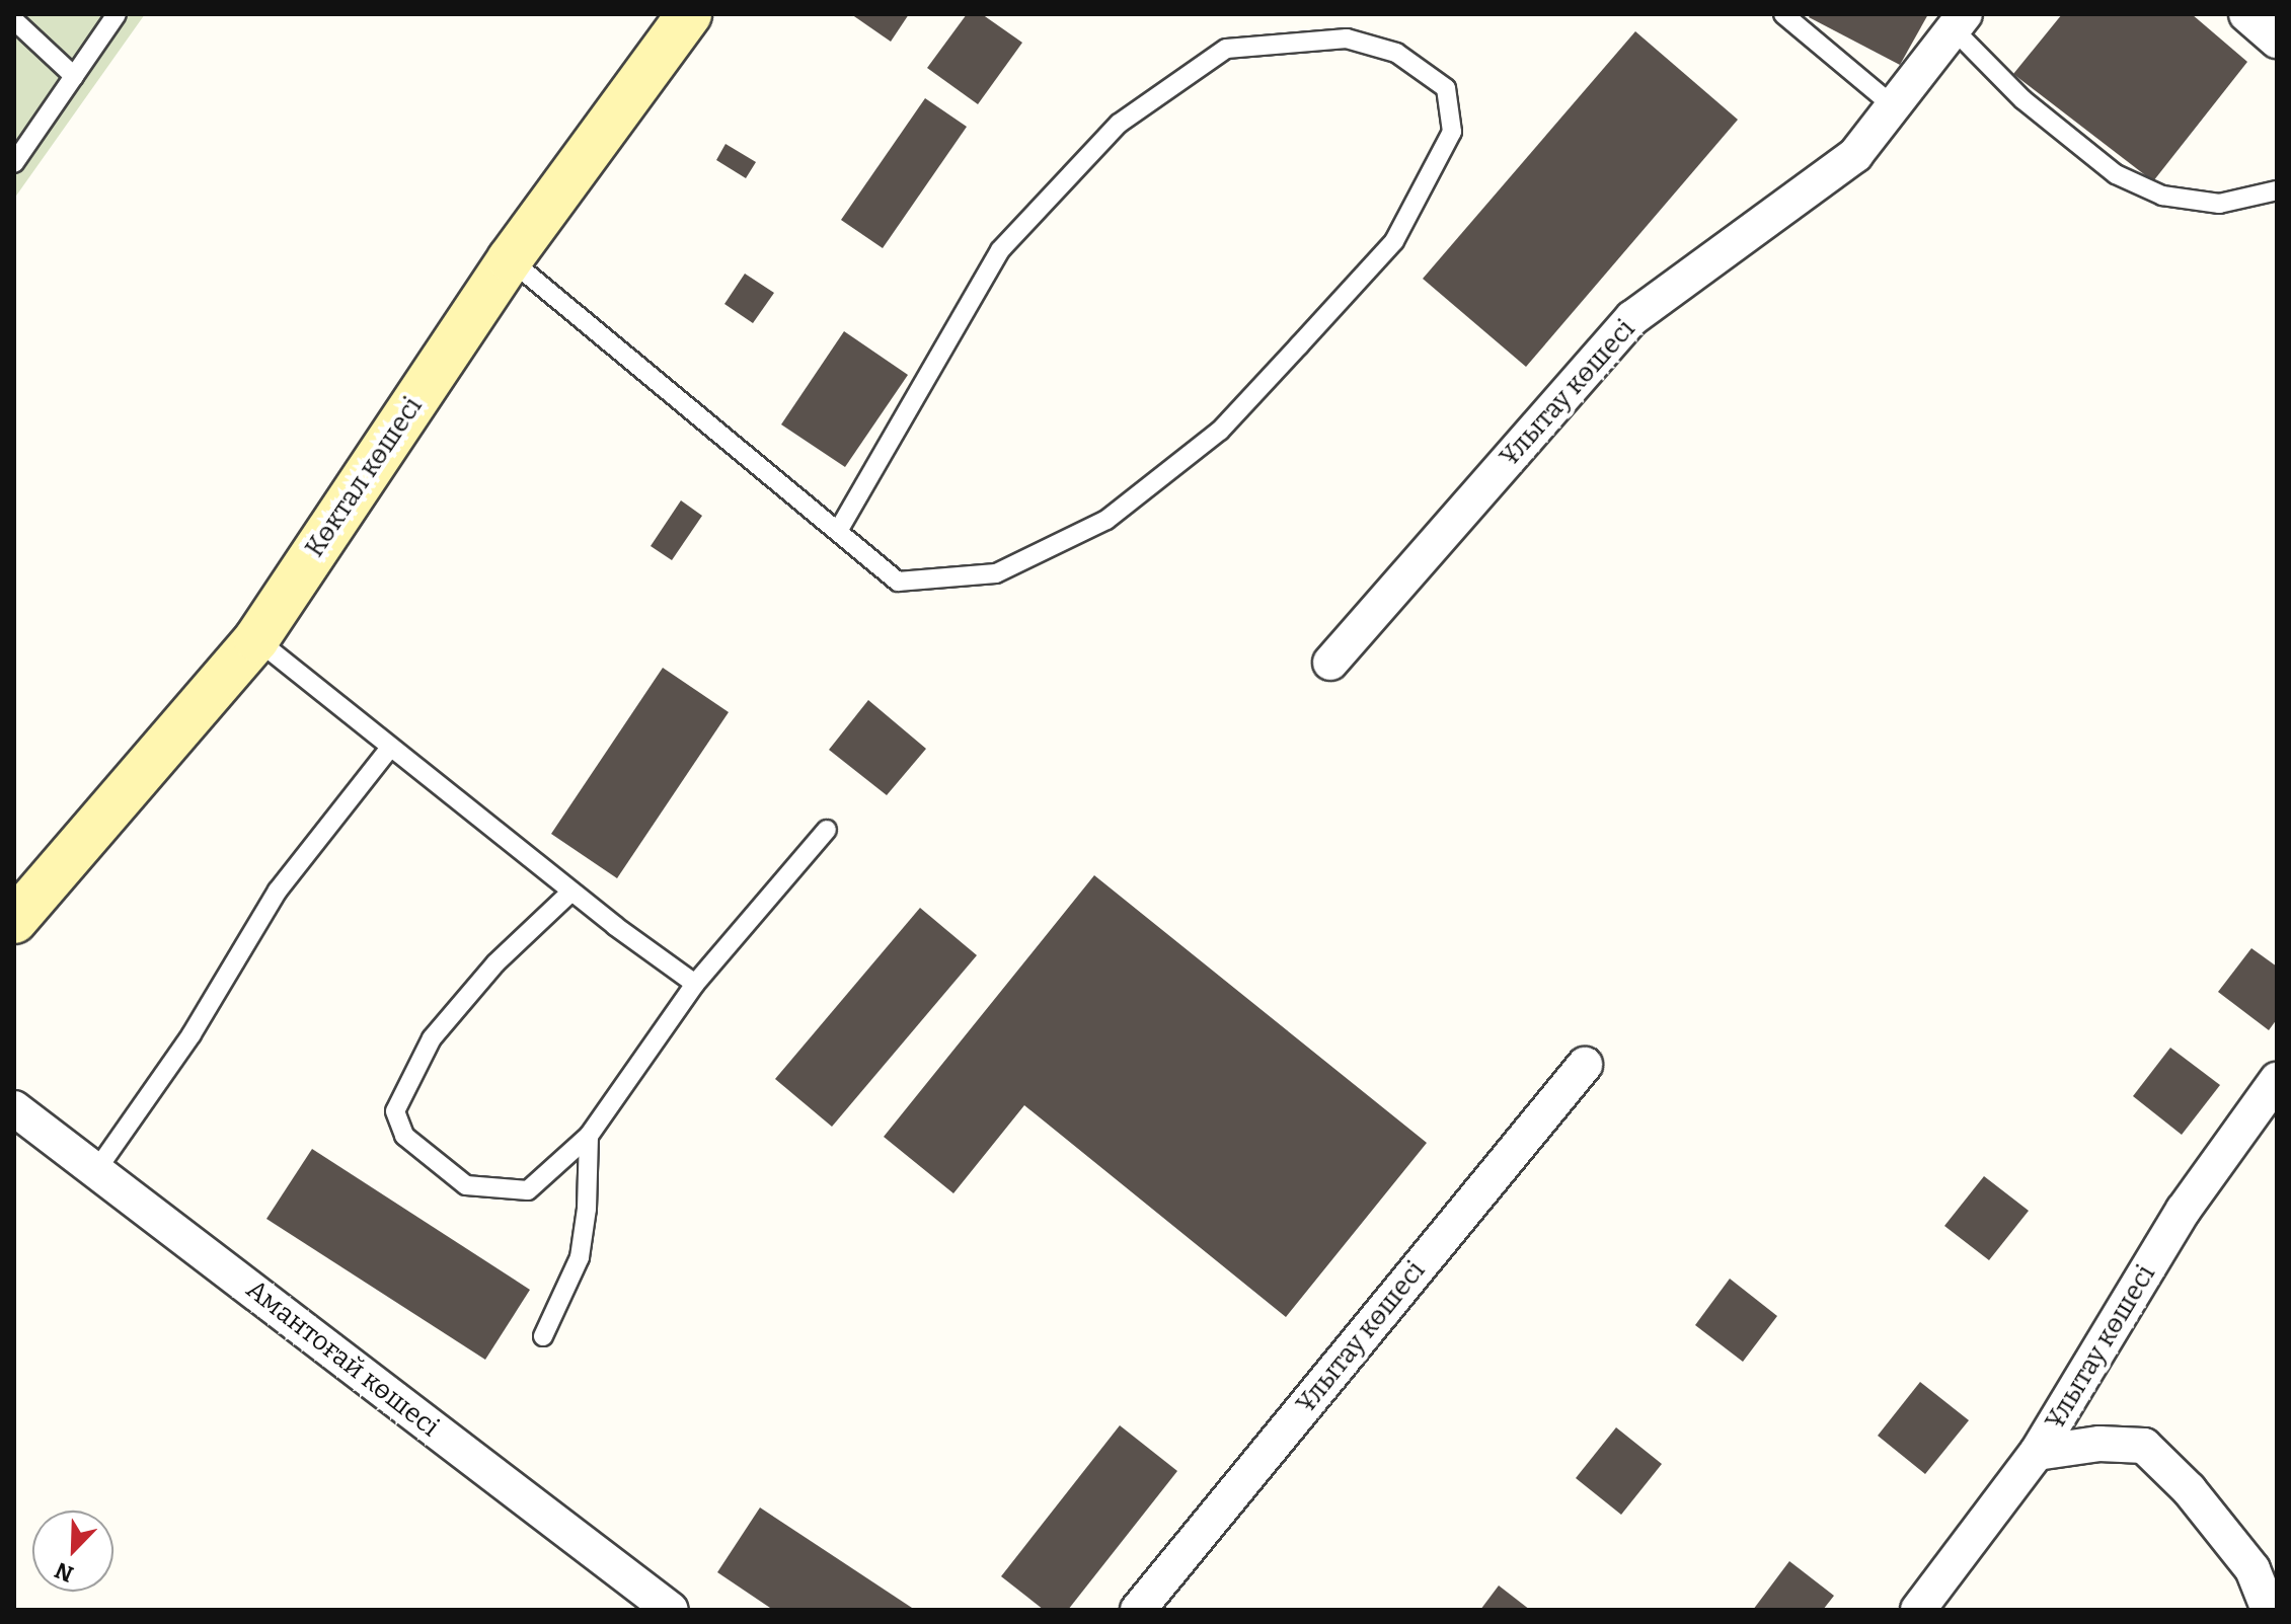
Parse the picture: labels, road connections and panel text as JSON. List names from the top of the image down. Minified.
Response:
{"streets":{"street":["Ұлытау көшесі","Көктал көшесі","Амантоғай көшесі"]},"north":"bottom left"}
